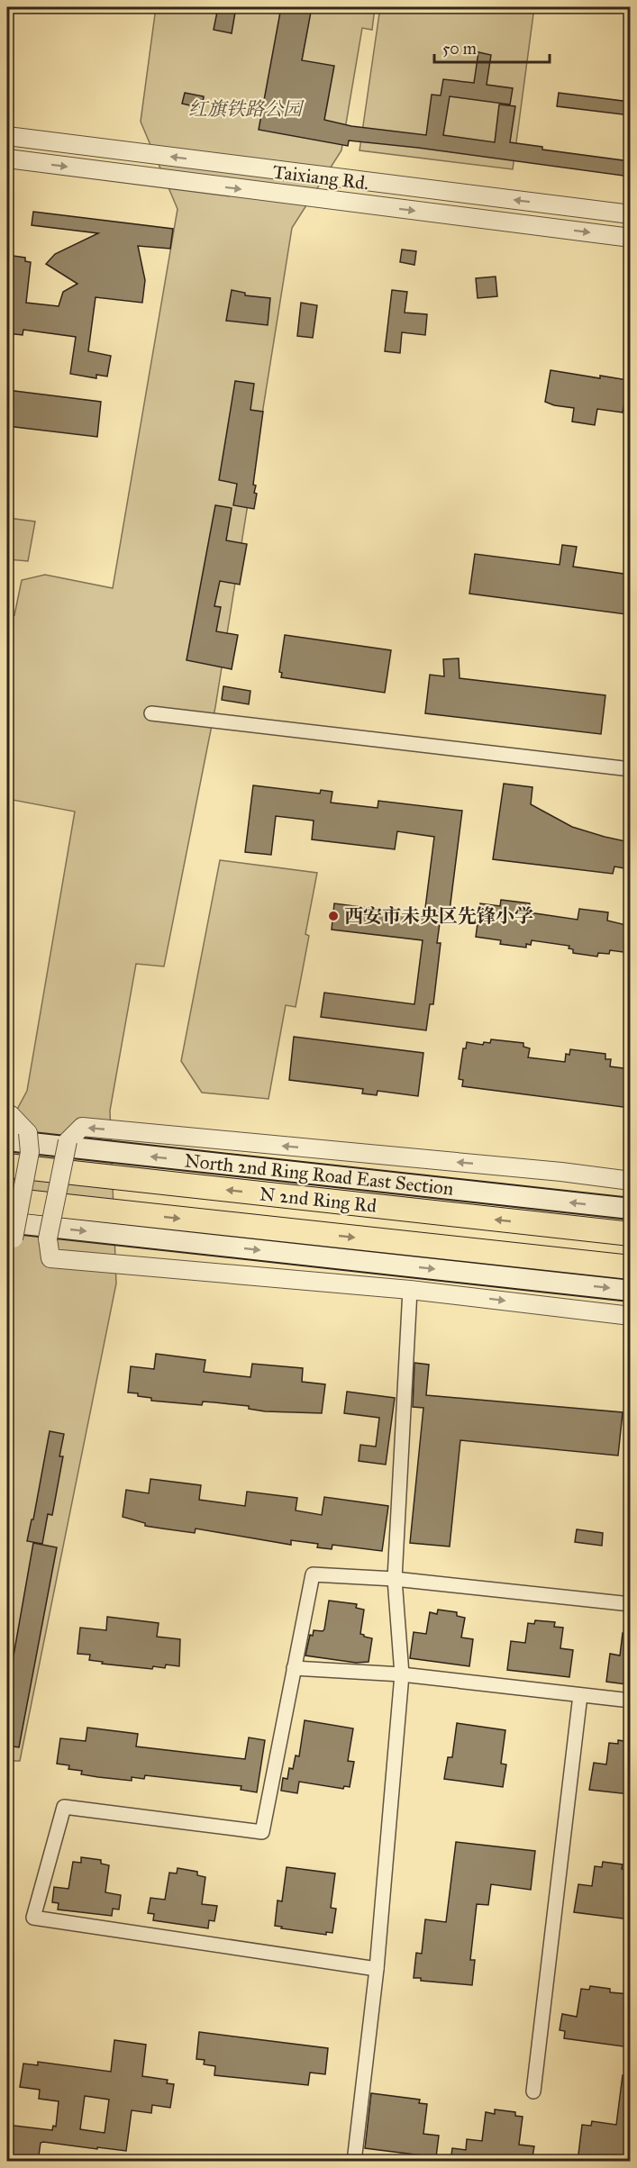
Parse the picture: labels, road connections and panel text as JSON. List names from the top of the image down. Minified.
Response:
{"streets":{"highway":["N 2nd Ring Rd"],"main road":["North 2nd Ring Road East Section"],"street":["Taixiang Rd."]},"parks":["红旗铁路公园"],"places":["西安市未央区先锋小学"],"scale_bar":"50 m"}
